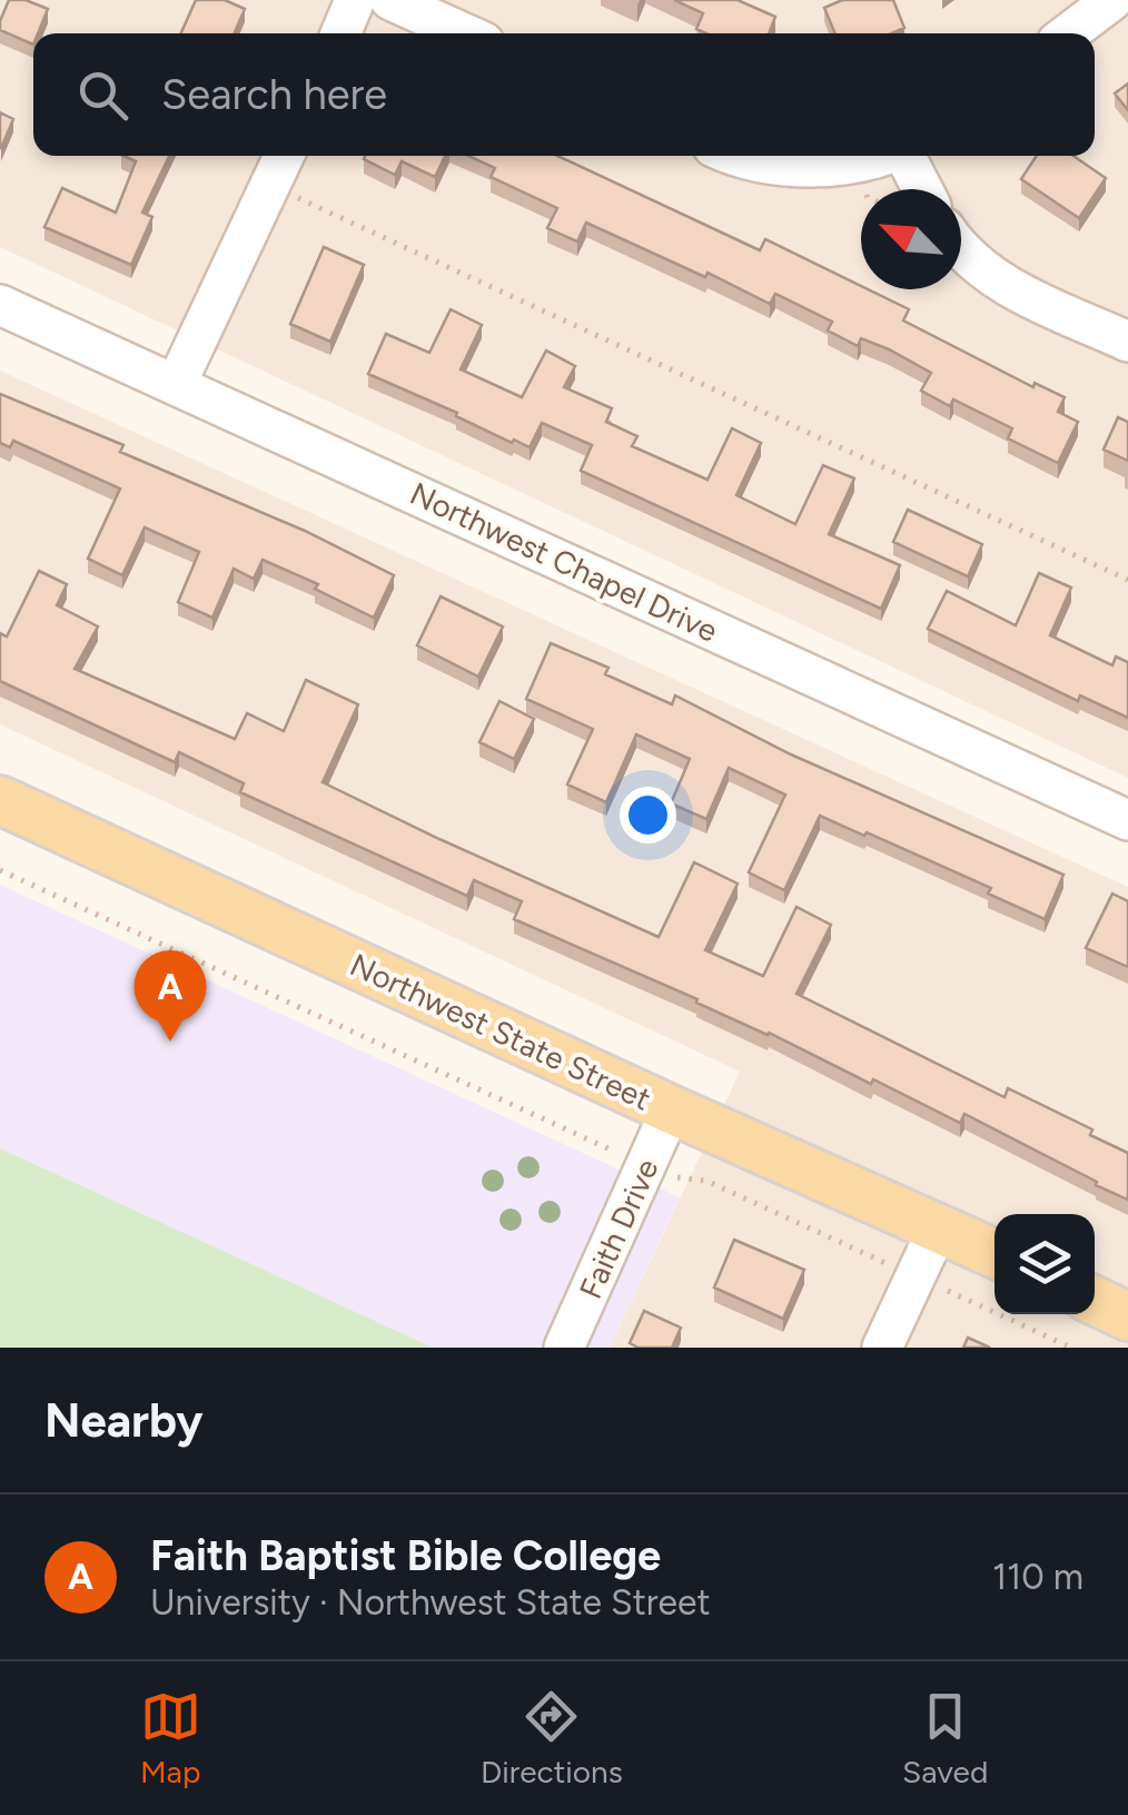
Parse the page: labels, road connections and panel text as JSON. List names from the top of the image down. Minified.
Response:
{"streets":{"main road":["Northwest State Street"],"street":["Northwest Chapel Drive","Faith Drive"]},"crossings":[["Northwest State Street","Faith Drive"]],"north":"top left","page":{"search":"Search here","pins":"A","heading":"Nearby","list":[{"mark":"A","name":"Faith Baptist Bible College","note":"University · Northwest State Street","value":"110 m"}],"nav":["Map","Directions","Saved"]}}
